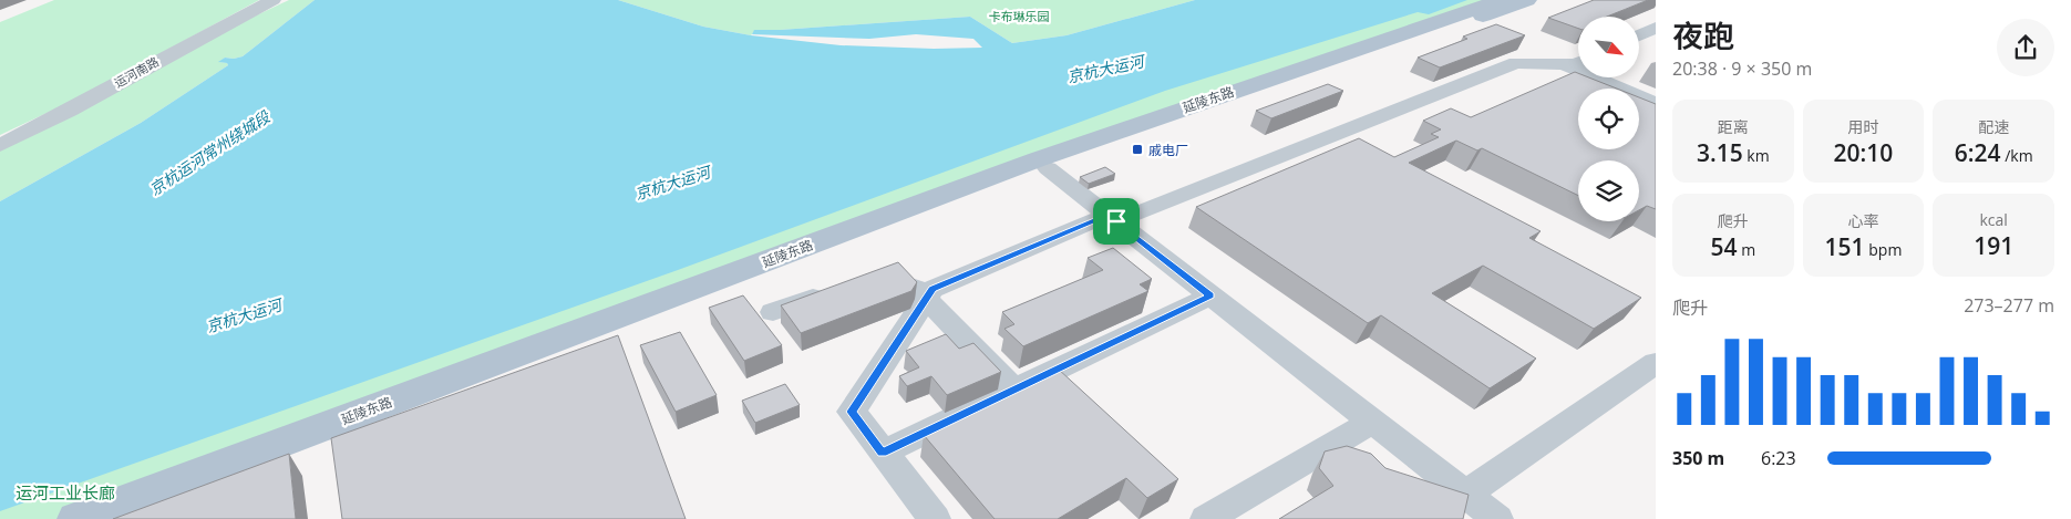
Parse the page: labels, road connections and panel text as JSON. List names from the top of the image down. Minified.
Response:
{"streets":{"main road":["延陵东路"],"street":["运河南路"]},"water":["京杭大运河","京杭运河常州绕城段"],"parks":["卡布琳乐园","运河工业长廊"],"places":{"transit":["戚电厂"]},"north":"bottom right","page":{"heading":["夜跑","20:38 · 9 × 350 m"],"stats":[["距离","3.15 km"],["用时","20:10"],["配速","6:24 /km"],["爬升","54 m"],["心率","151 bpm"],["kcal","191"]],"chart":["爬升","273–277 m"],"list":[{"name":"350 m","note":"6:23"}]}}
